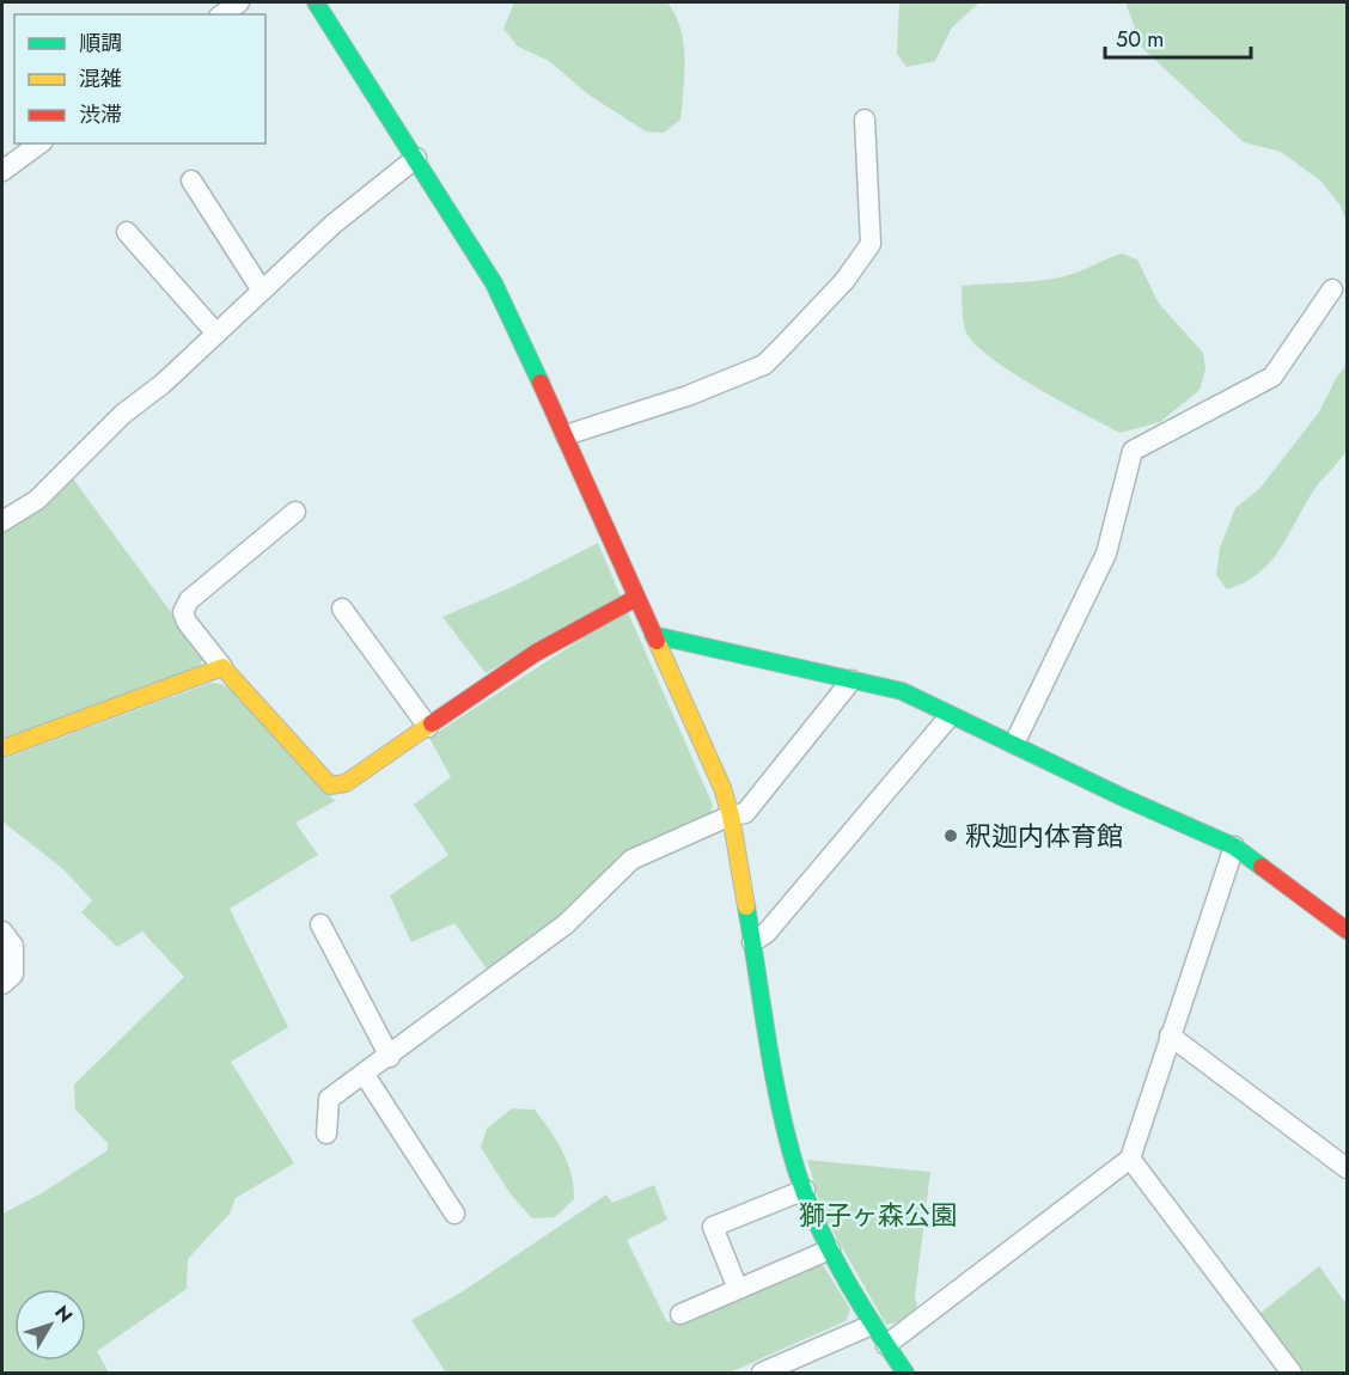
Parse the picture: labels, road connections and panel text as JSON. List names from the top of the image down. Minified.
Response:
{"parks":["獅子ヶ森公園"],"places":["釈迦内体育館"],"legend":["順調","混雑","渋滞"],"scale_bar":"50 m","north":"top right"}
